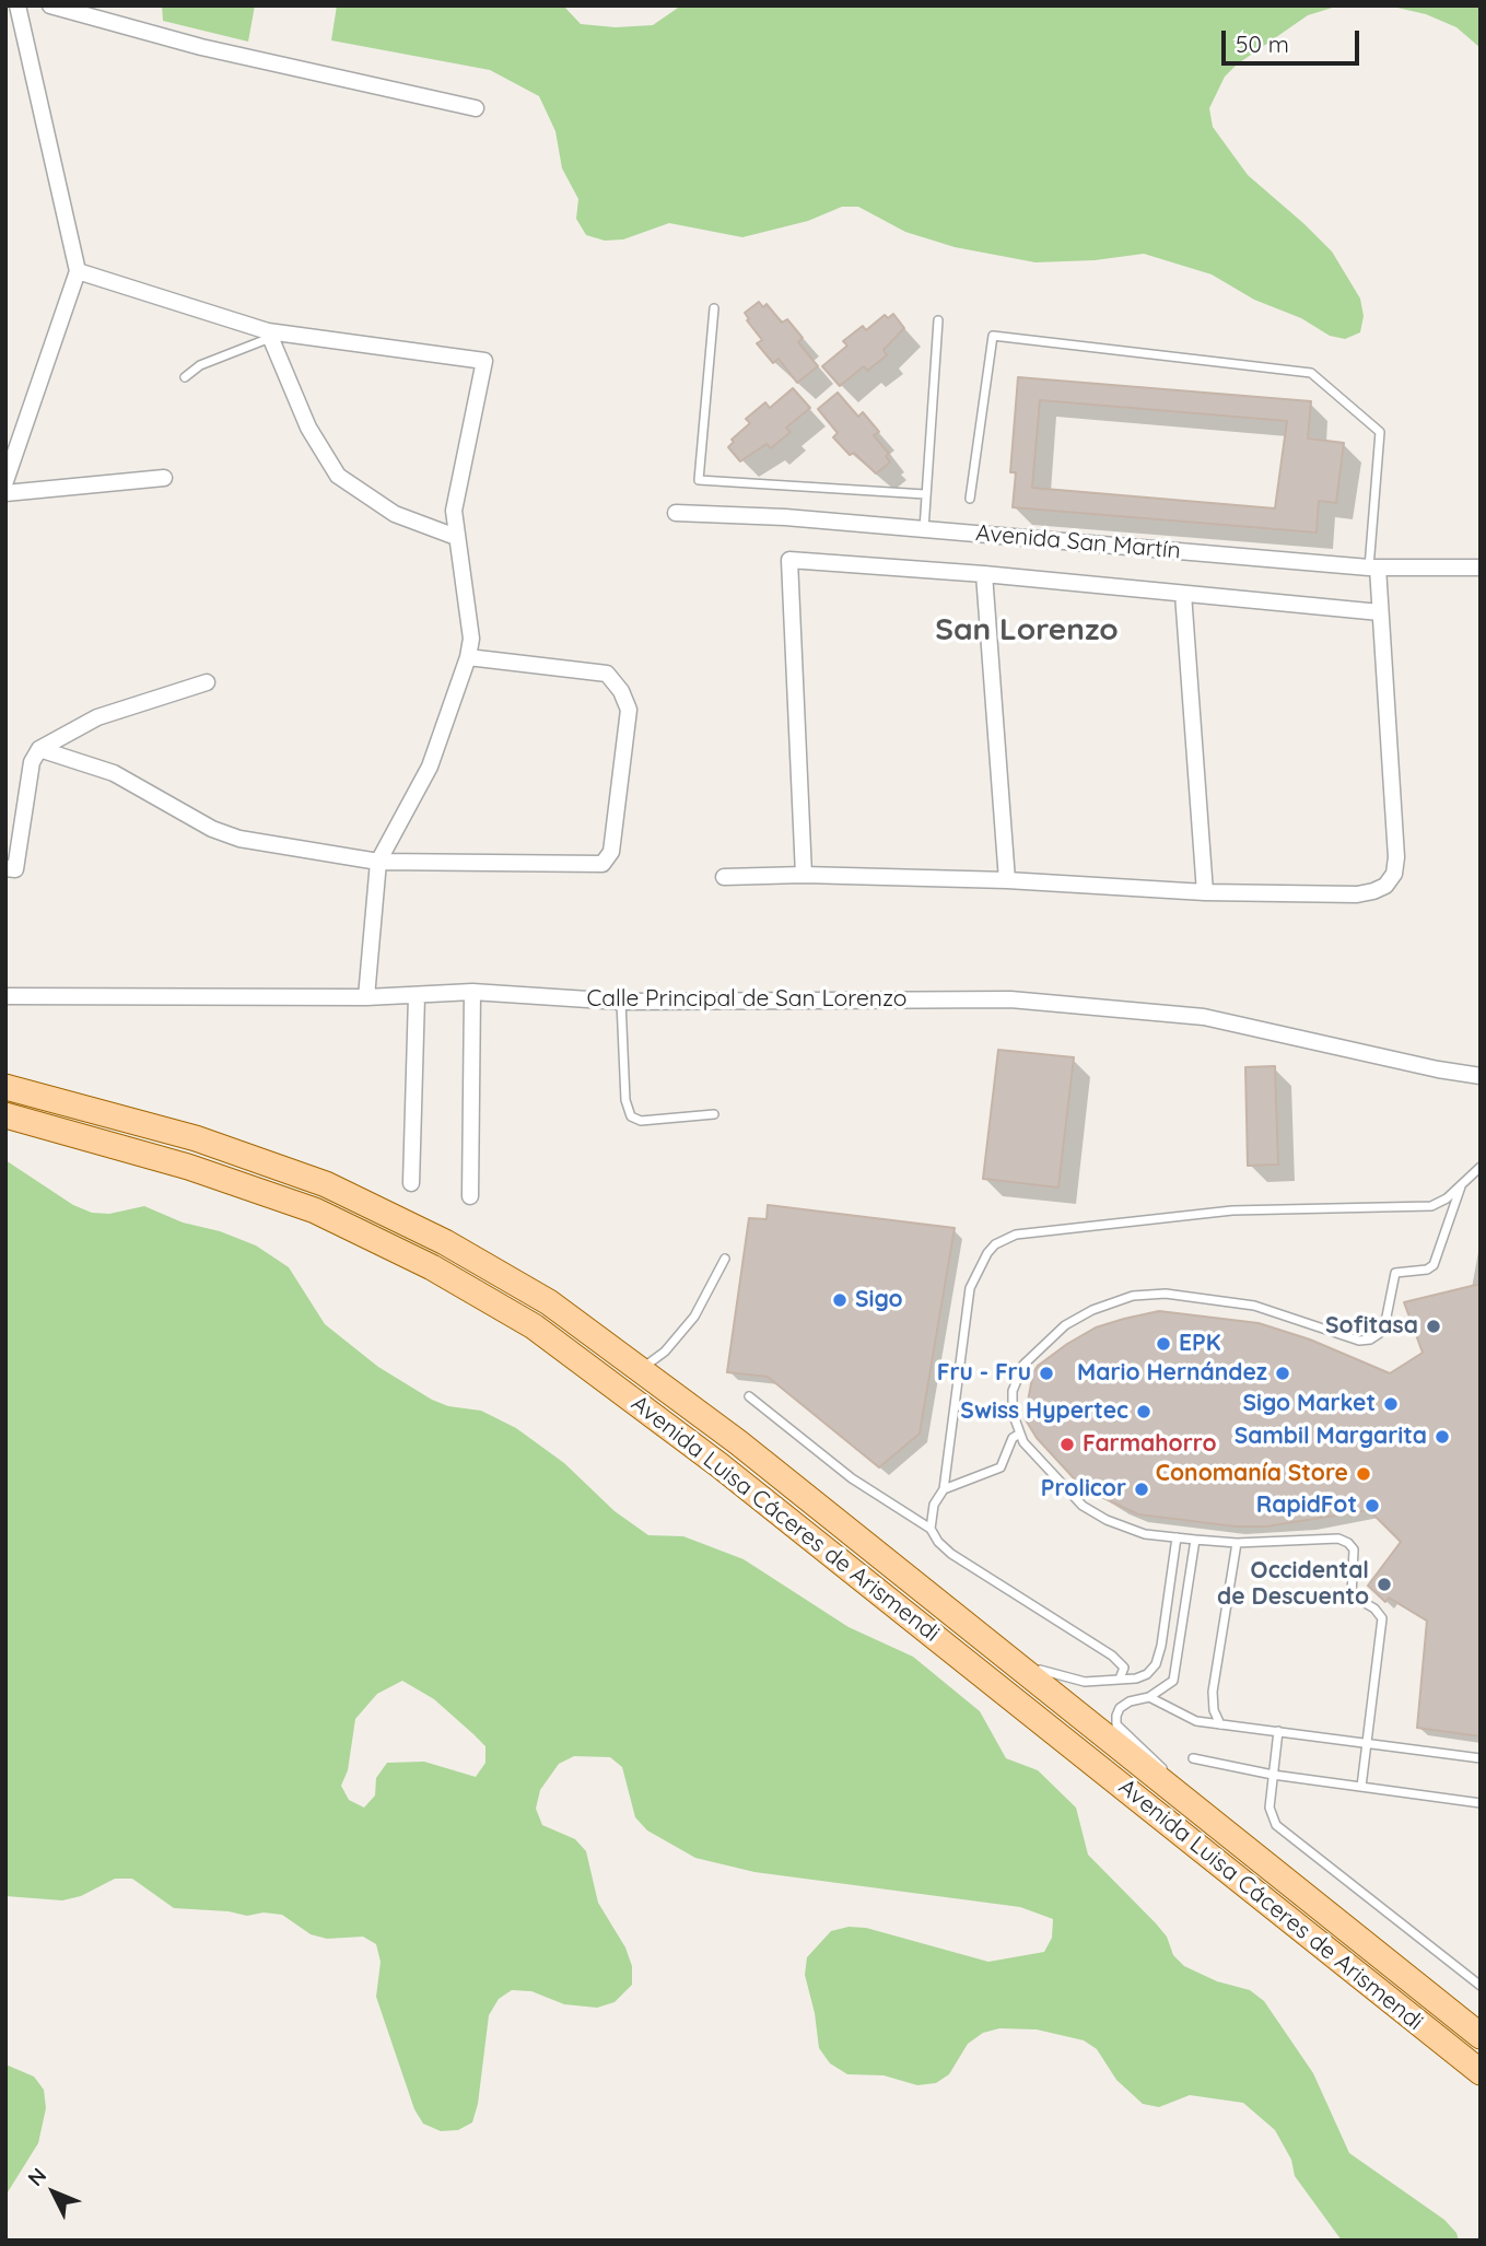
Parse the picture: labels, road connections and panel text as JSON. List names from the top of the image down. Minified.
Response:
{"streets":{"main road":["Avenida Luisa Cáceres de Arismendi"],"street":["Avenida San Martín","Calle Principal de San Lorenzo"]},"districts":["San Lorenzo"],"places":["Sigo","Sofitasa","EPK","Fru - Fru","Mario Hernández","Sigo Market","Swiss Hypertec","Sambil Margarita","Farmahorro","Conomanía Store","Prolicor","RapidFot","Occidental de Descuento"],"scale_bar":"50 m","north":"top left"}
